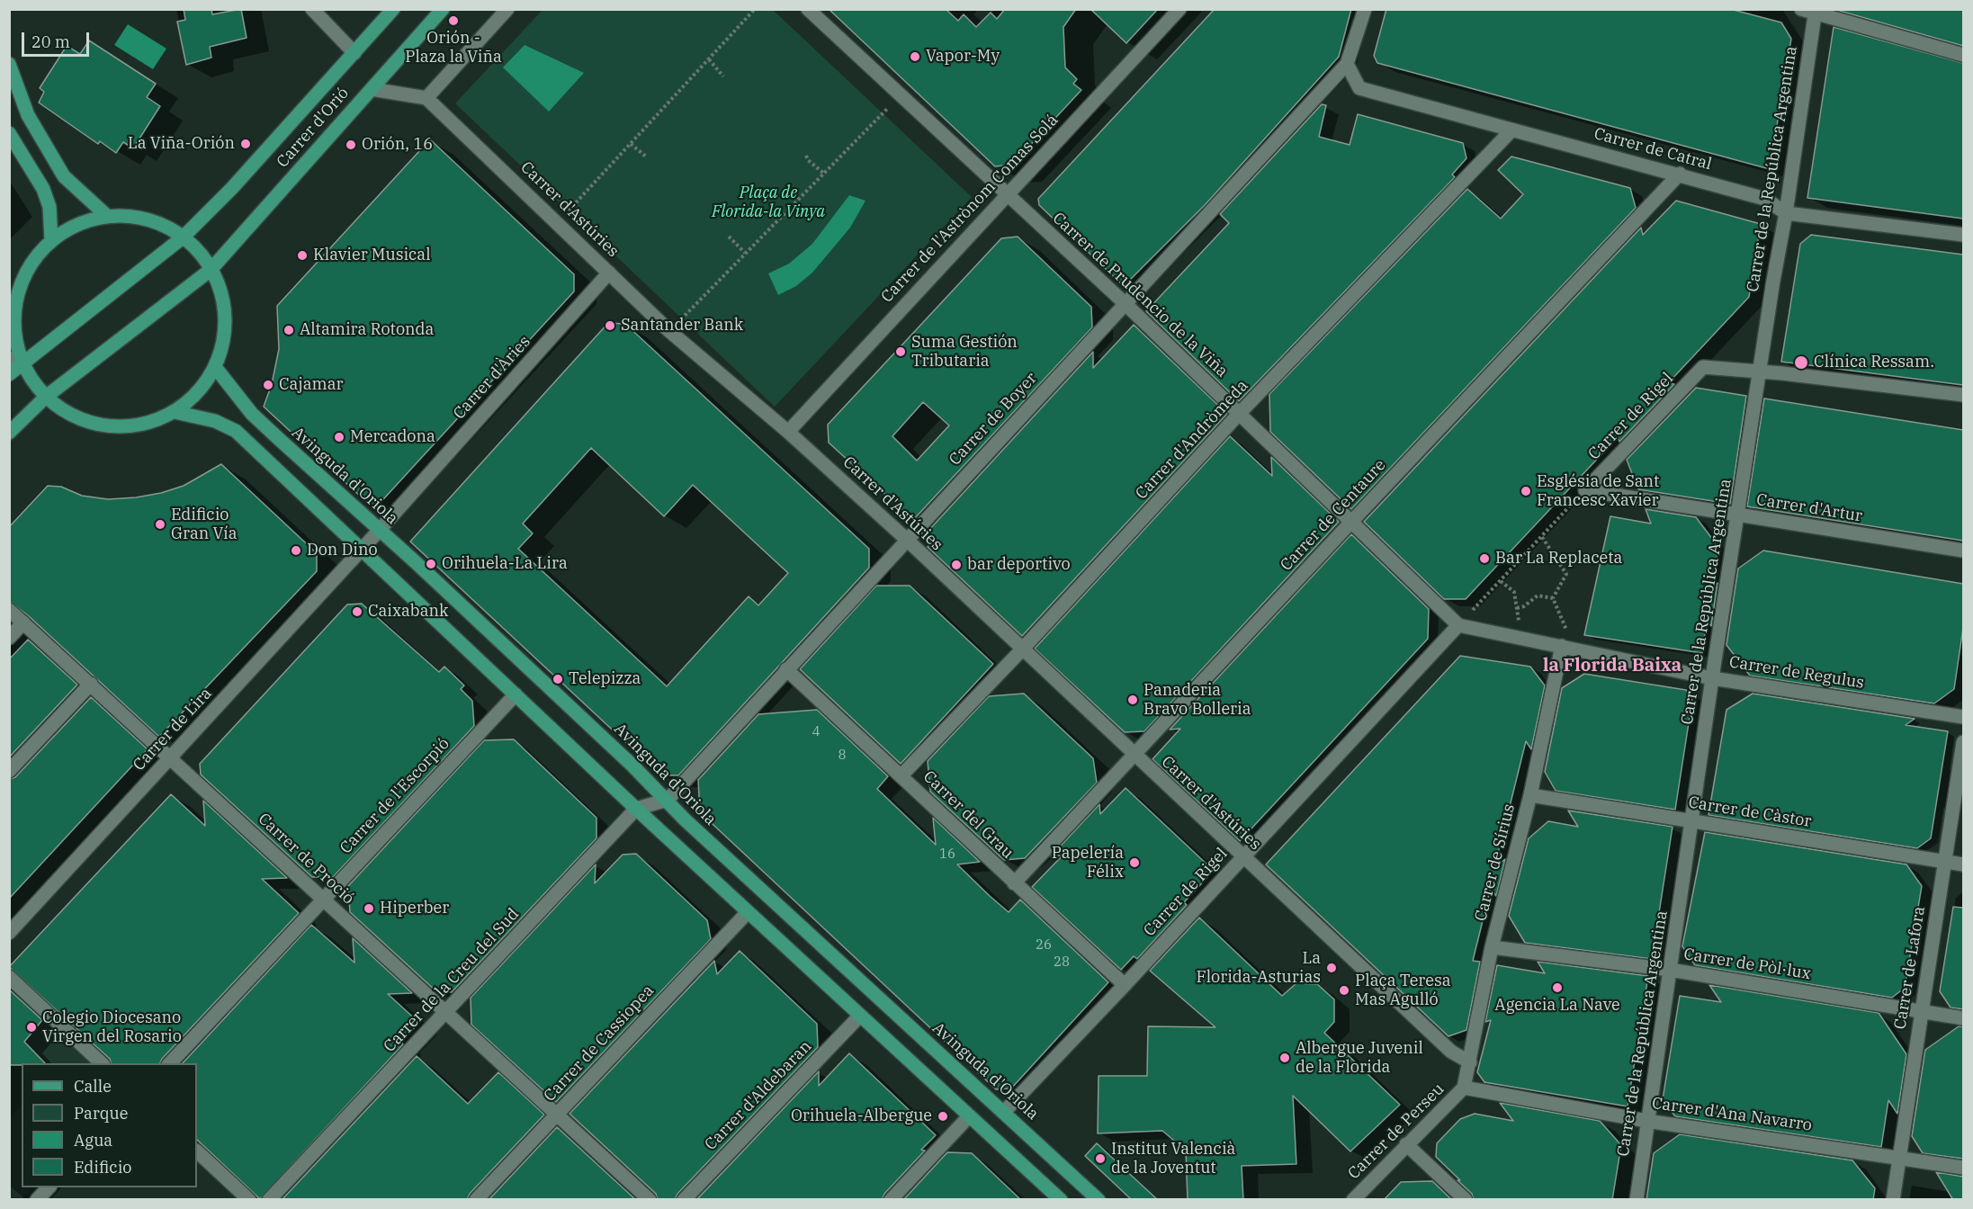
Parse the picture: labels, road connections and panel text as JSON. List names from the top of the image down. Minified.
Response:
{"streets":{"main road":["Carrer d'Orió","Avinguda d'Oriola"],"street":["Carrer de Catral","Carrer de la República Argentina","Carrer de l'Astrònom Comas Solá","Carrer d'Astúries","Carrer de Prudencio de la Viña","Carrer d'Àries","Carrer de Rigel","Carrer de Boyer","Carrer d'Andròmeda","Carrer d'Artur","Carrer de Centaure","Carrer de Regulus","Carrer de Lira","Carrer de l'Escorpió","Carrer de Càstor","Carrer del Grau","Carrer de Proció","Carrer de Sírius","Carrer de Pòl·lux","Carrer de Lafora","Carrer de la Creu del Sud","Carrer de Cassiopea","Carrer d'Aldebaran","Carrer d'Ana Navarro","Carrer de Perseu"]},"crossings":[["Carrer de Catral","Carrer de la República Argentina"],["Carrer de Catral","Carrer de Boyer"],["Carrer de Catral","Carrer d'Andròmeda"],["Carrer de Catral","Carrer de Centaure"],["Carrer de la República Argentina","Carrer de Rigel"],["Carrer de la República Argentina","Carrer d'Artur"],["Carrer de la República Argentina","Carrer de Regulus"],["Carrer de la República Argentina","Carrer de Càstor"],["Carrer de la República Argentina","Carrer de Pòl·lux"],["Carrer de la República Argentina","Carrer d'Ana Navarro"],["Carrer de l'Astrònom Comas Solá","Carrer d'Astúries"],["Carrer de l'Astrònom Comas Solá","Carrer de Prudencio de la Viña"],["Carrer d'Astúries","Carrer d'Àries"],["Carrer d'Astúries","Carrer de Rigel"],["Carrer d'Astúries","Carrer de Boyer"],["Carrer d'Astúries","Carrer d'Andròmeda"],["Carrer d'Astúries","Carrer de Centaure"],["Carrer d'Astúries","Carrer de Sírius"],["Carrer de Prudencio de la Viña","Carrer de Rigel"],["Carrer de Prudencio de la Viña","Carrer de Boyer"],["Carrer de Prudencio de la Viña","Carrer d'Andròmeda"],["Carrer de Prudencio de la Viña","Carrer de Centaure"],["Carrer de Prudencio de la Viña","Carrer de Regulus"],["Carrer d'Àries","Avinguda d'Oriola"],["Carrer d'Àries","Carrer de Lira"],["Carrer de Rigel","Avinguda d'Oriola"],["Carrer de Rigel","Carrer d'Artur"],["Carrer de Rigel","Carrer de Regulus"],["Carrer de Rigel","Carrer del Grau"],["Carrer de Boyer","Avinguda d'Oriola"],["Carrer de Boyer","Carrer del Grau"],["Carrer d'Andròmeda","Carrer del Grau"],["Carrer de Centaure","Carrer del Grau"],["Carrer de Regulus","Carrer de Sírius"],["Carrer de Lira","Carrer de Proció"],["Carrer de l'Escorpió","Carrer de Proció"],["Carrer de Càstor","Carrer de Sírius"],["Carrer de Càstor","Carrer de Lafora"],["Carrer de Proció","Carrer de la Creu del Sud"],["Carrer de Proció","Carrer de Cassiopea"],["Carrer de Sírius","Carrer de Pòl·lux"],["Carrer de Sírius","Carrer d'Ana Navarro"],["Carrer de Sírius","Carrer de Perseu"],["Carrer de Pòl·lux","Carrer de Lafora"],["Carrer de Lafora","Carrer d'Ana Navarro"],["Carrer d'Ana Navarro","Carrer de Perseu"]],"districts":["la Florida Baixa"],"parks":["Plaça de Florida-la Vinya"],"places":["Orión - Plaza la Viña","Vapor-My","La Viña-Orión","Orión, 16","Klavier Musical","Santander Bank","Altamira Rotonda","Suma Gestión Tributaria","Clínica Ressam.","Cajamar","Mercadona","Església de Sant Francesc Xavier","Edificio Gran Vía","Don Dino","Bar La Replaceta","Orihuela-La Lira","bar deportivo","Caixabank","Telepizza","Panaderia Bravo Bolleria","Papelería Félix","Hiperber","La Florida-Asturias","Agencia La Nave","Plaça Teresa Mas Agulló","Colegio Diocesano Virgen del Rosario","Albergue Juvenil de la Florida","Orihuela-Albergue","Institut Valencià de la Joventut"],"house_numbers":["4","8","16","26","28"],"legend":["Calle","Parque","Agua","Edificio"],"scale_bar":"20 m"}
